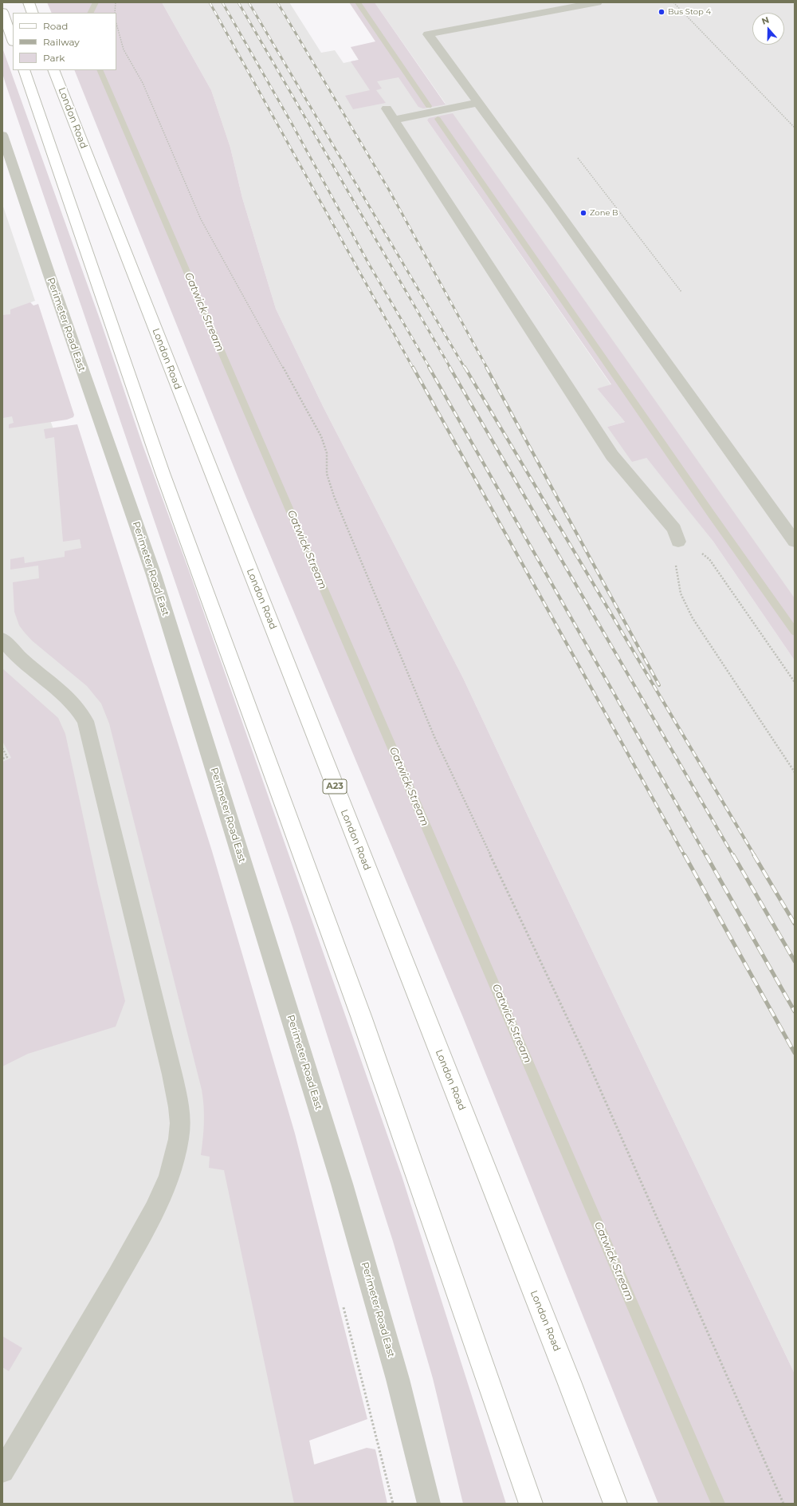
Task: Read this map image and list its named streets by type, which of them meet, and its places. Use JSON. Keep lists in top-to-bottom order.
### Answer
{
  "streets": {
    "main road": ["London Road", "A23"],
    "street": ["Perimeter Road East"]
  },
  "water": ["Gatwick Stream"],
  "places": ["Bus Stop 4", "Zone B"],
  "legend": ["Road", "Railway", "Park"],
  "north": "top"
}
